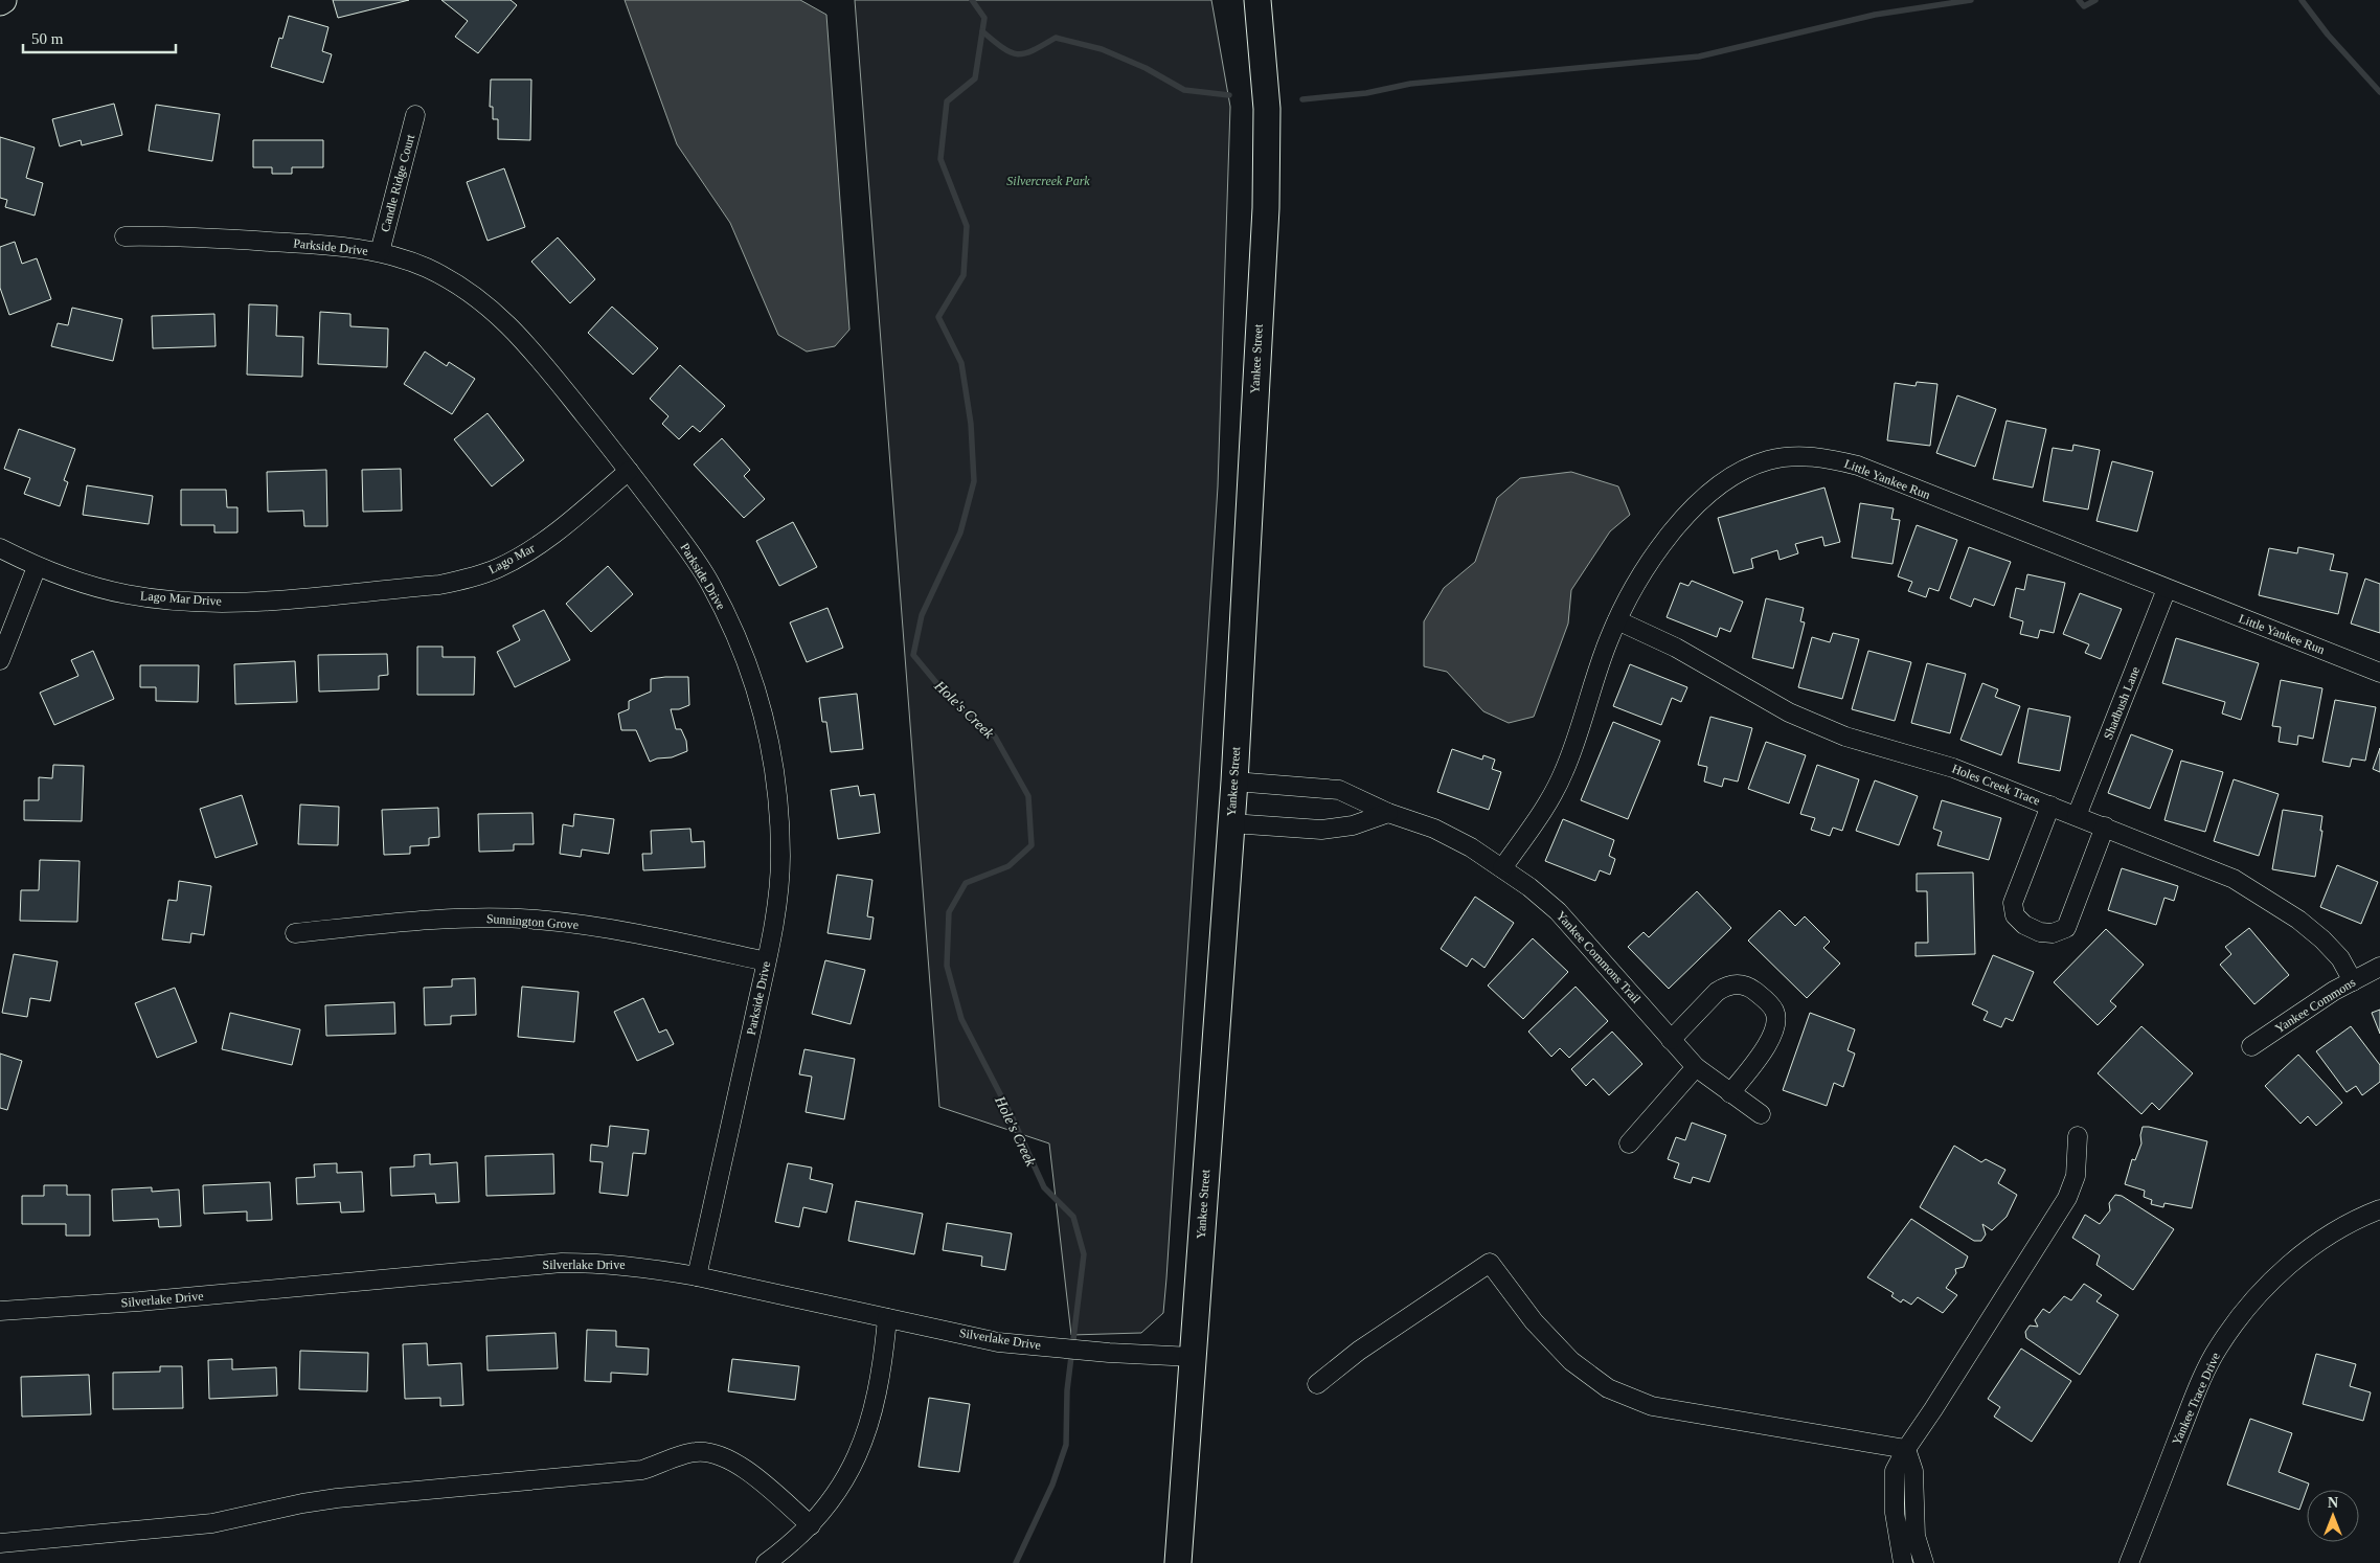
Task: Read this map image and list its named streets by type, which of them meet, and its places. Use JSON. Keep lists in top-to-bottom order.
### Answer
{
  "streets": {
    "street": [
      "Candle Ridge Court",
      "Parkside Drive",
      "Yankee Street",
      "Little Yankee Run",
      "Lago Mar",
      "Lago Mar Drive",
      "Shadbush Lane",
      "Holes Creek Trace",
      "Sunnington Grove",
      "Yankee Commons Trail",
      "Yankee Commons",
      "Silverlake Drive",
      "Yankee Trace Drive"
    ]
  },
  "crossings": [
    ["Candle Ridge Court", "Parkside Drive"],
    ["Parkside Drive", "Lago Mar"],
    ["Parkside Drive", "Sunnington Grove"],
    ["Parkside Drive", "Silverlake Drive"],
    ["Yankee Street", "Yankee Commons Trail"],
    ["Yankee Street", "Silverlake Drive"],
    ["Little Yankee Run", "Shadbush Lane"],
    ["Little Yankee Run", "Holes Creek Trace"],
    ["Little Yankee Run", "Yankee Commons Trail"],
    ["Lago Mar", "Lago Mar Drive"],
    ["Shadbush Lane", "Holes Creek Trace"],
    ["Holes Creek Trace", "Yankee Commons"]
  ],
  "water": ["Hole's Creek"],
  "parks": ["Silvercreek Park"],
  "scale_bar": "50 m",
  "north": "top"
}
